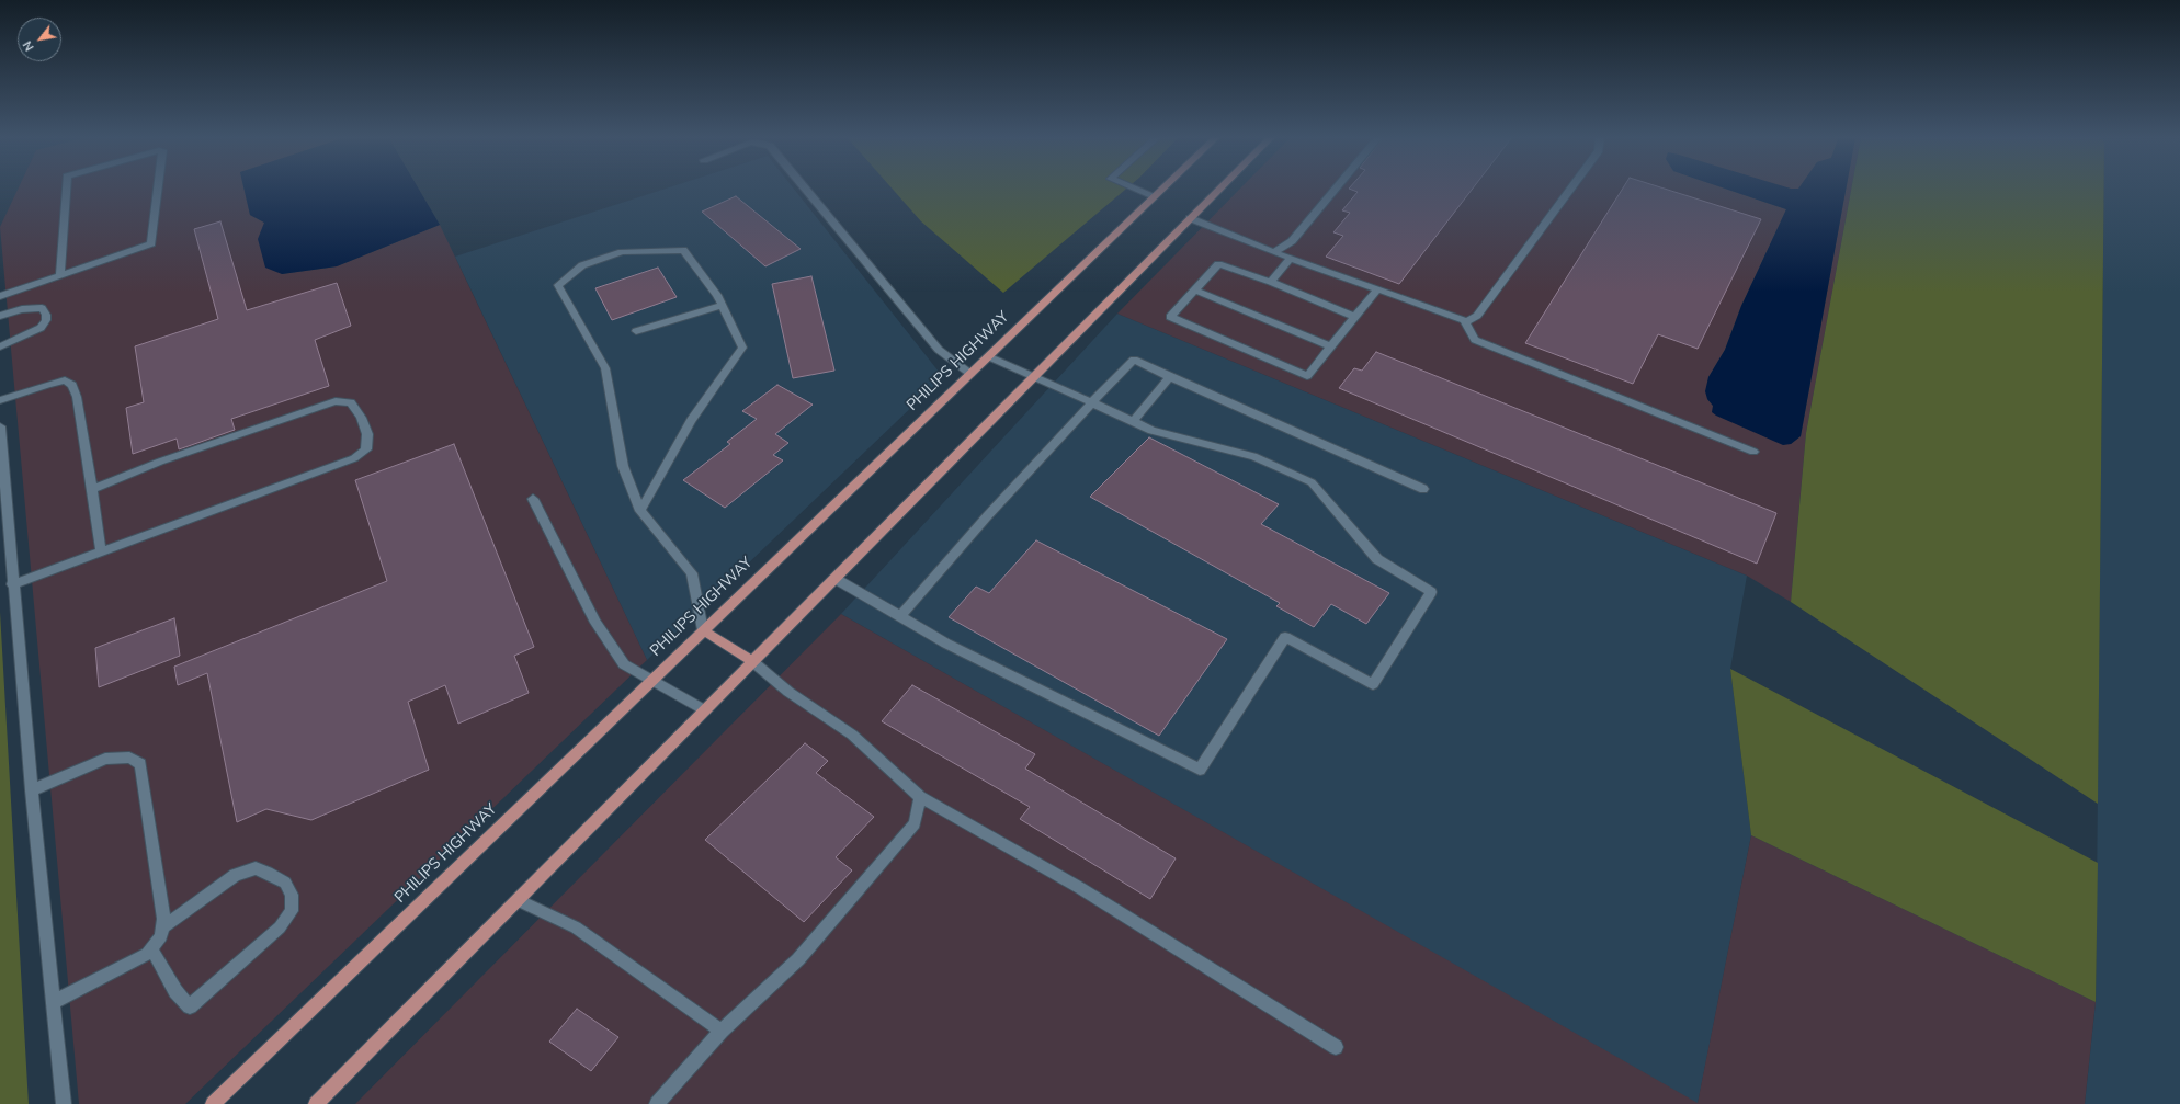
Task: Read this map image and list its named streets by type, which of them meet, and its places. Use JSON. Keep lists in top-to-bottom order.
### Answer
{
  "streets": {
    "main road": ["PHILIPS HIGHWAY"]
  },
  "north": "bottom left"
}
